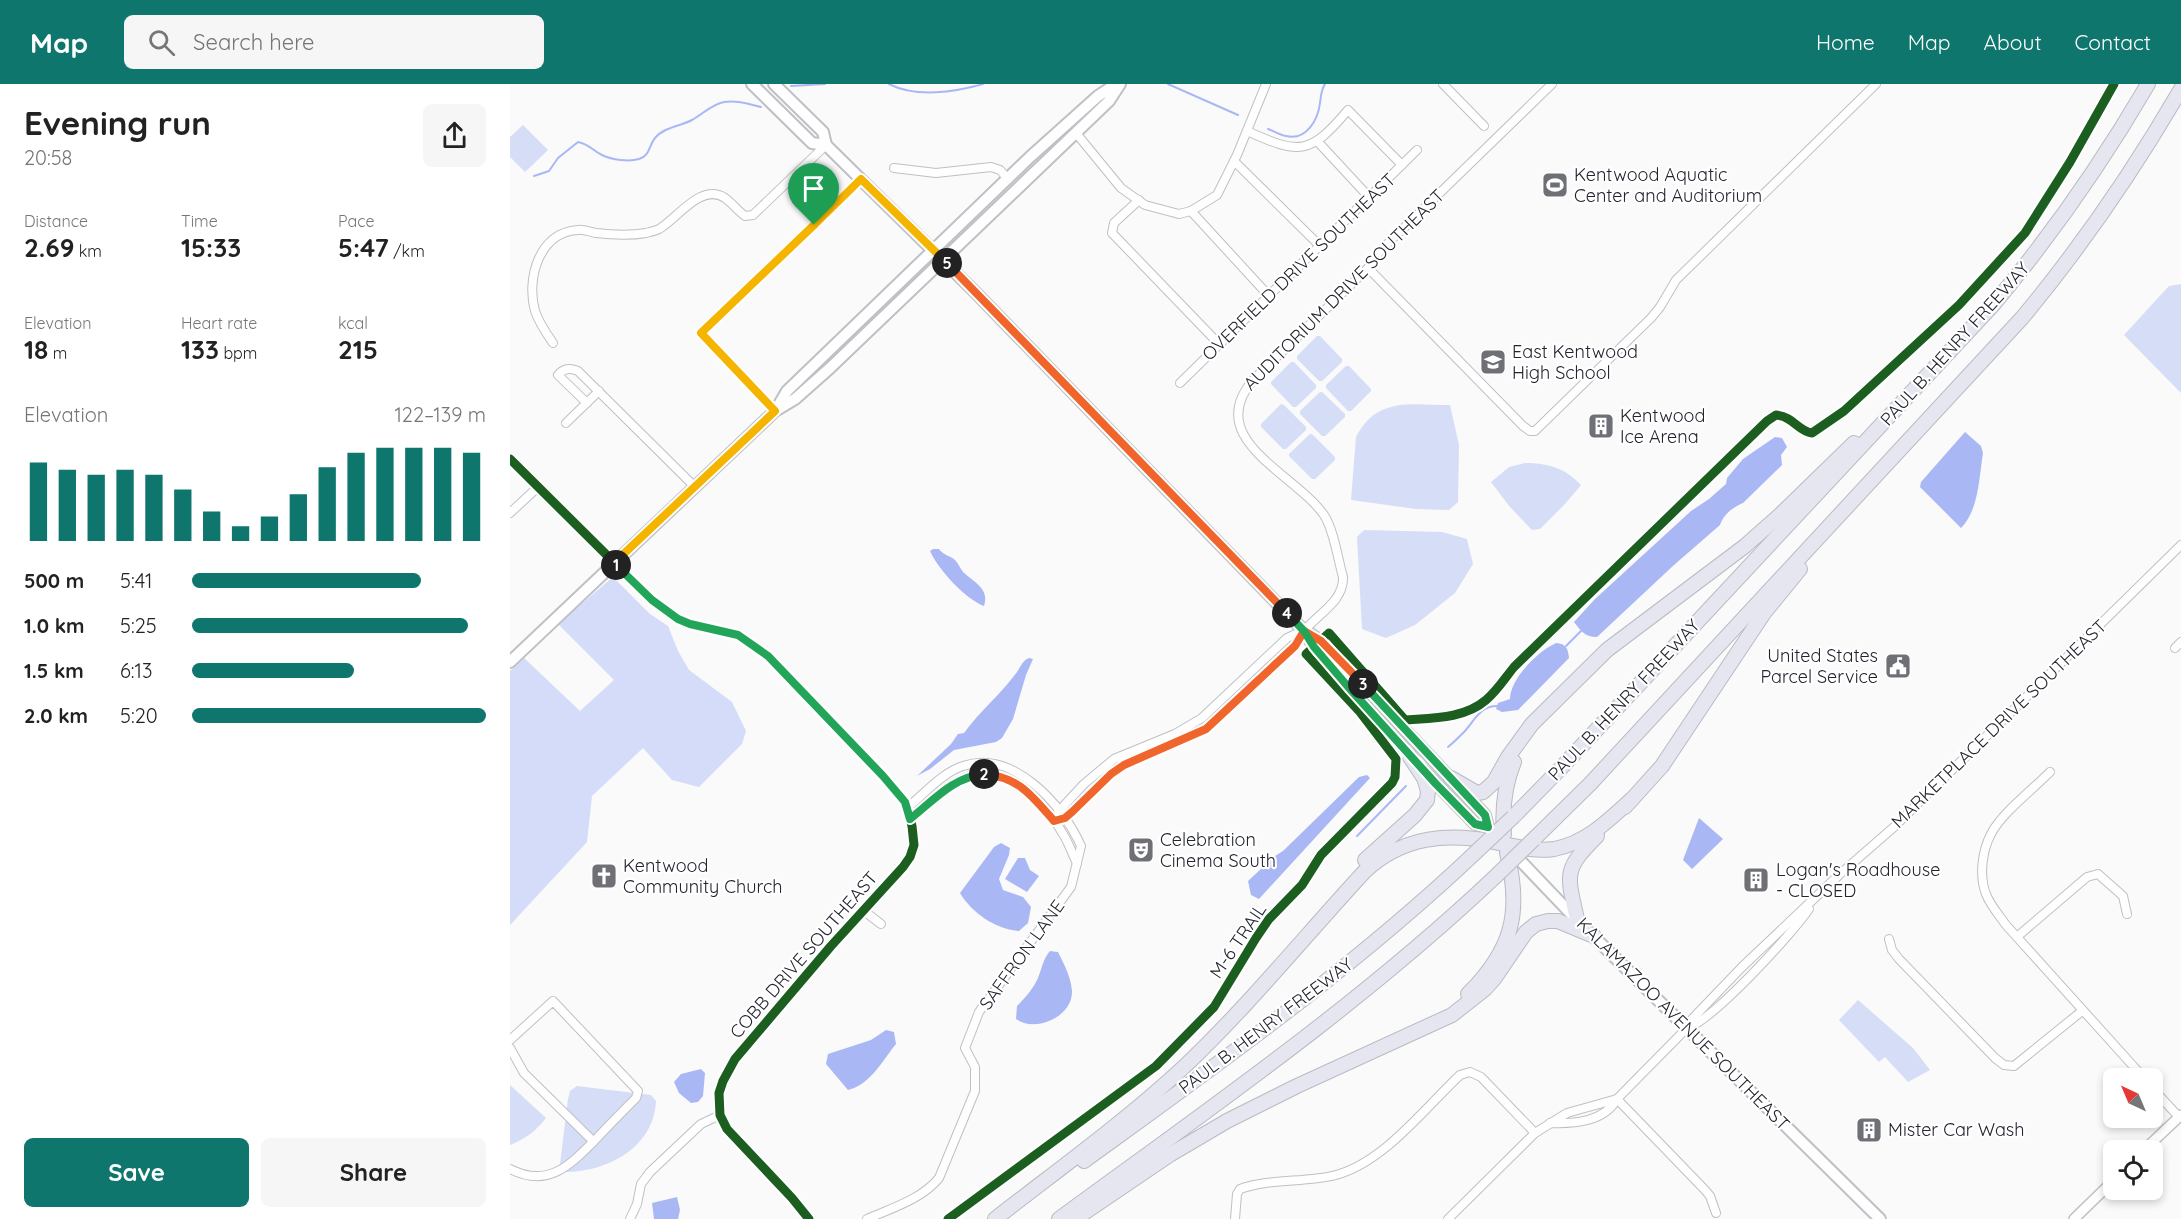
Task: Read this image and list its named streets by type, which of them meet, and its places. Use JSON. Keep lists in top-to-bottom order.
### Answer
{
  "streets": {
    "highway": ["PAUL B. HENRY FREEWAY"],
    "main road": ["KALAMAZOO AVENUE SOUTHEAST"],
    "street": [
      "OVERFIELD DRIVE SOUTHEAST",
      "AUDITORIUM DRIVE SOUTHEAST",
      "MARKETPLACE DRIVE SOUTHEAST",
      "COBB DRIVE SOUTHEAST",
      "SAFFRON LANE"
    ],
    "cycle path": ["M-6 TRAIL"]
  },
  "crossings": [
    ["AUDITORIUM DRIVE SOUTHEAST", "KALAMAZOO AVENUE SOUTHEAST"],
    ["MARKETPLACE DRIVE SOUTHEAST", "KALAMAZOO AVENUE SOUTHEAST"],
    ["COBB DRIVE SOUTHEAST", "SAFFRON LANE"]
  ],
  "places": {
    "sports": ["Kentwood Aquatic Center and Auditorium"],
    "school or university": ["East Kentwood High School"],
    "building": ["Kentwood Ice Arena", "Logan's Roadhouse - CLOSED", "Mister Car Wash"],
    "public building": ["United States Parcel Service"],
    "theatre": ["Celebration Cinema South"],
    "church": ["Kentwood Community Church"]
  },
  "north": "top left",
  "page": {
    "header": "Map",
    "search": "Search here",
    "nav": [
      "Home",
      "Map",
      "About",
      "Contact"
    ],
    "heading": ["Evening run", "20:58"],
    "stats": [
      ["Distance", "2.69 km"],
      ["Time", "15:33"],
      ["Pace", "5:47 /km"],
      ["Elevation", "18 m"],
      ["Heart rate", "133 bpm"],
      ["kcal", "215"]
    ],
    "pins": [
      "5",
      "1",
      "4",
      "3",
      "2"
    ],
    "chart": ["Elevation", "122–139 m"],
    "list": [
      {
        "name": "500 m",
        "note": "5:41"
      },
      {
        "name": "1.0 km",
        "note": "5:25"
      },
      {
        "name": "1.5 km",
        "note": "6:13"
      },
      {
        "name": "2.0 km",
        "note": "5:20"
      }
    ],
    "buttons": ["Save", "Share"]
  }
}
